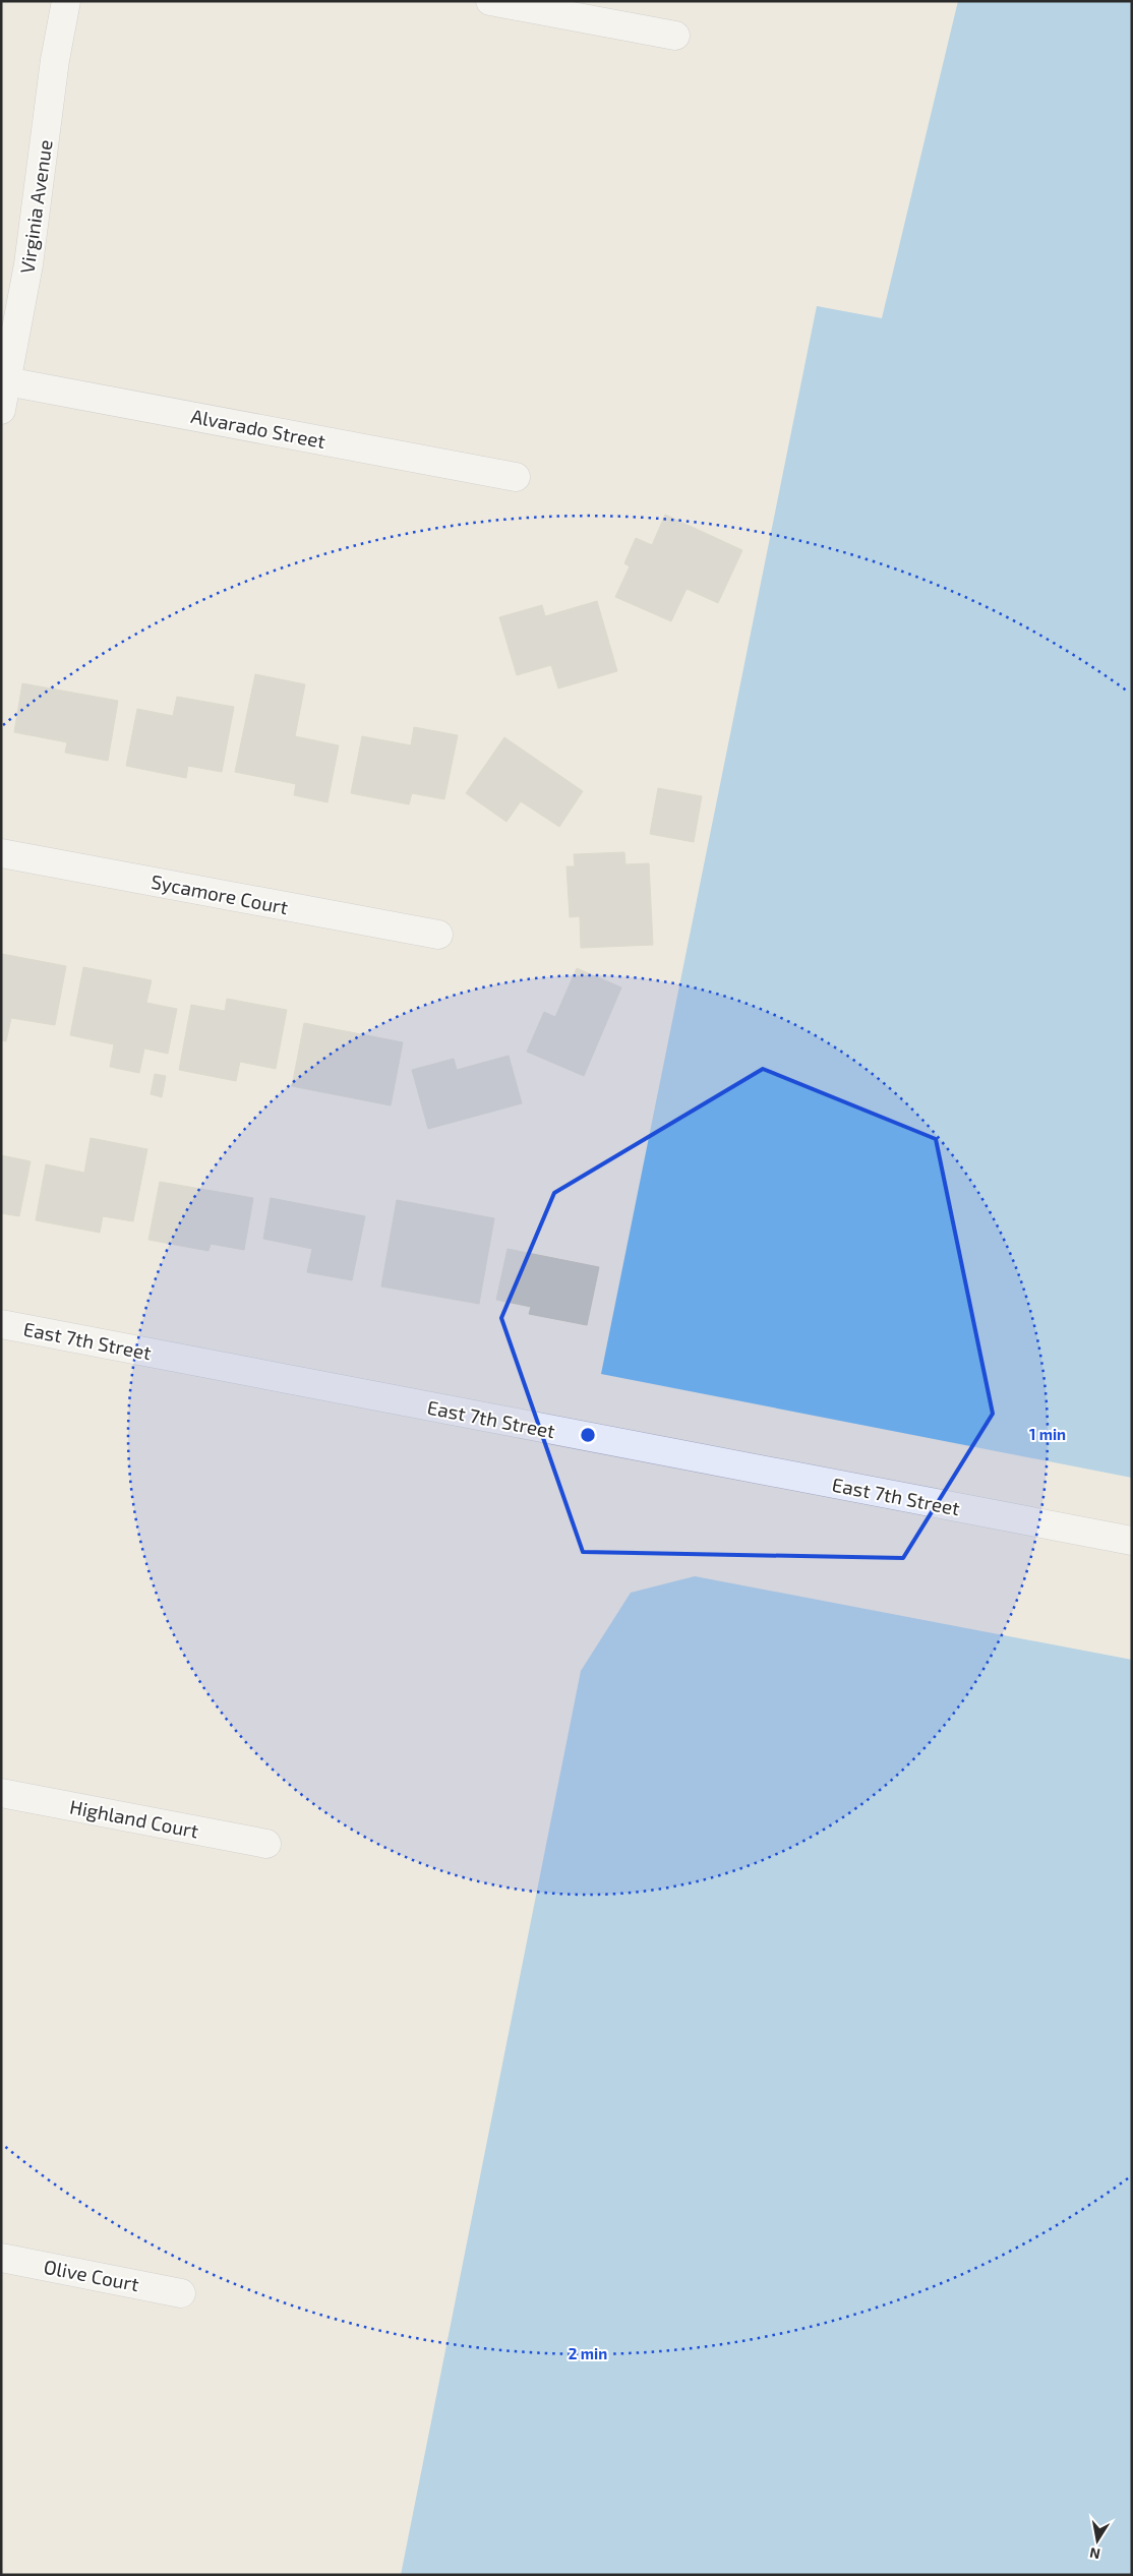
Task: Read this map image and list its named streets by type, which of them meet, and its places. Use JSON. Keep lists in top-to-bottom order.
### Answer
{
  "streets": {
    "street": [
      "Virginia Avenue",
      "Alvarado Street",
      "Sycamore Court",
      "East 7th Street",
      "Highland Court",
      "Olive Court"
    ]
  },
  "crossings": [
    ["Virginia Avenue", "Alvarado Street"]
  ],
  "north": "bottom",
  "rings": ["1 min", "2 min"]
}
